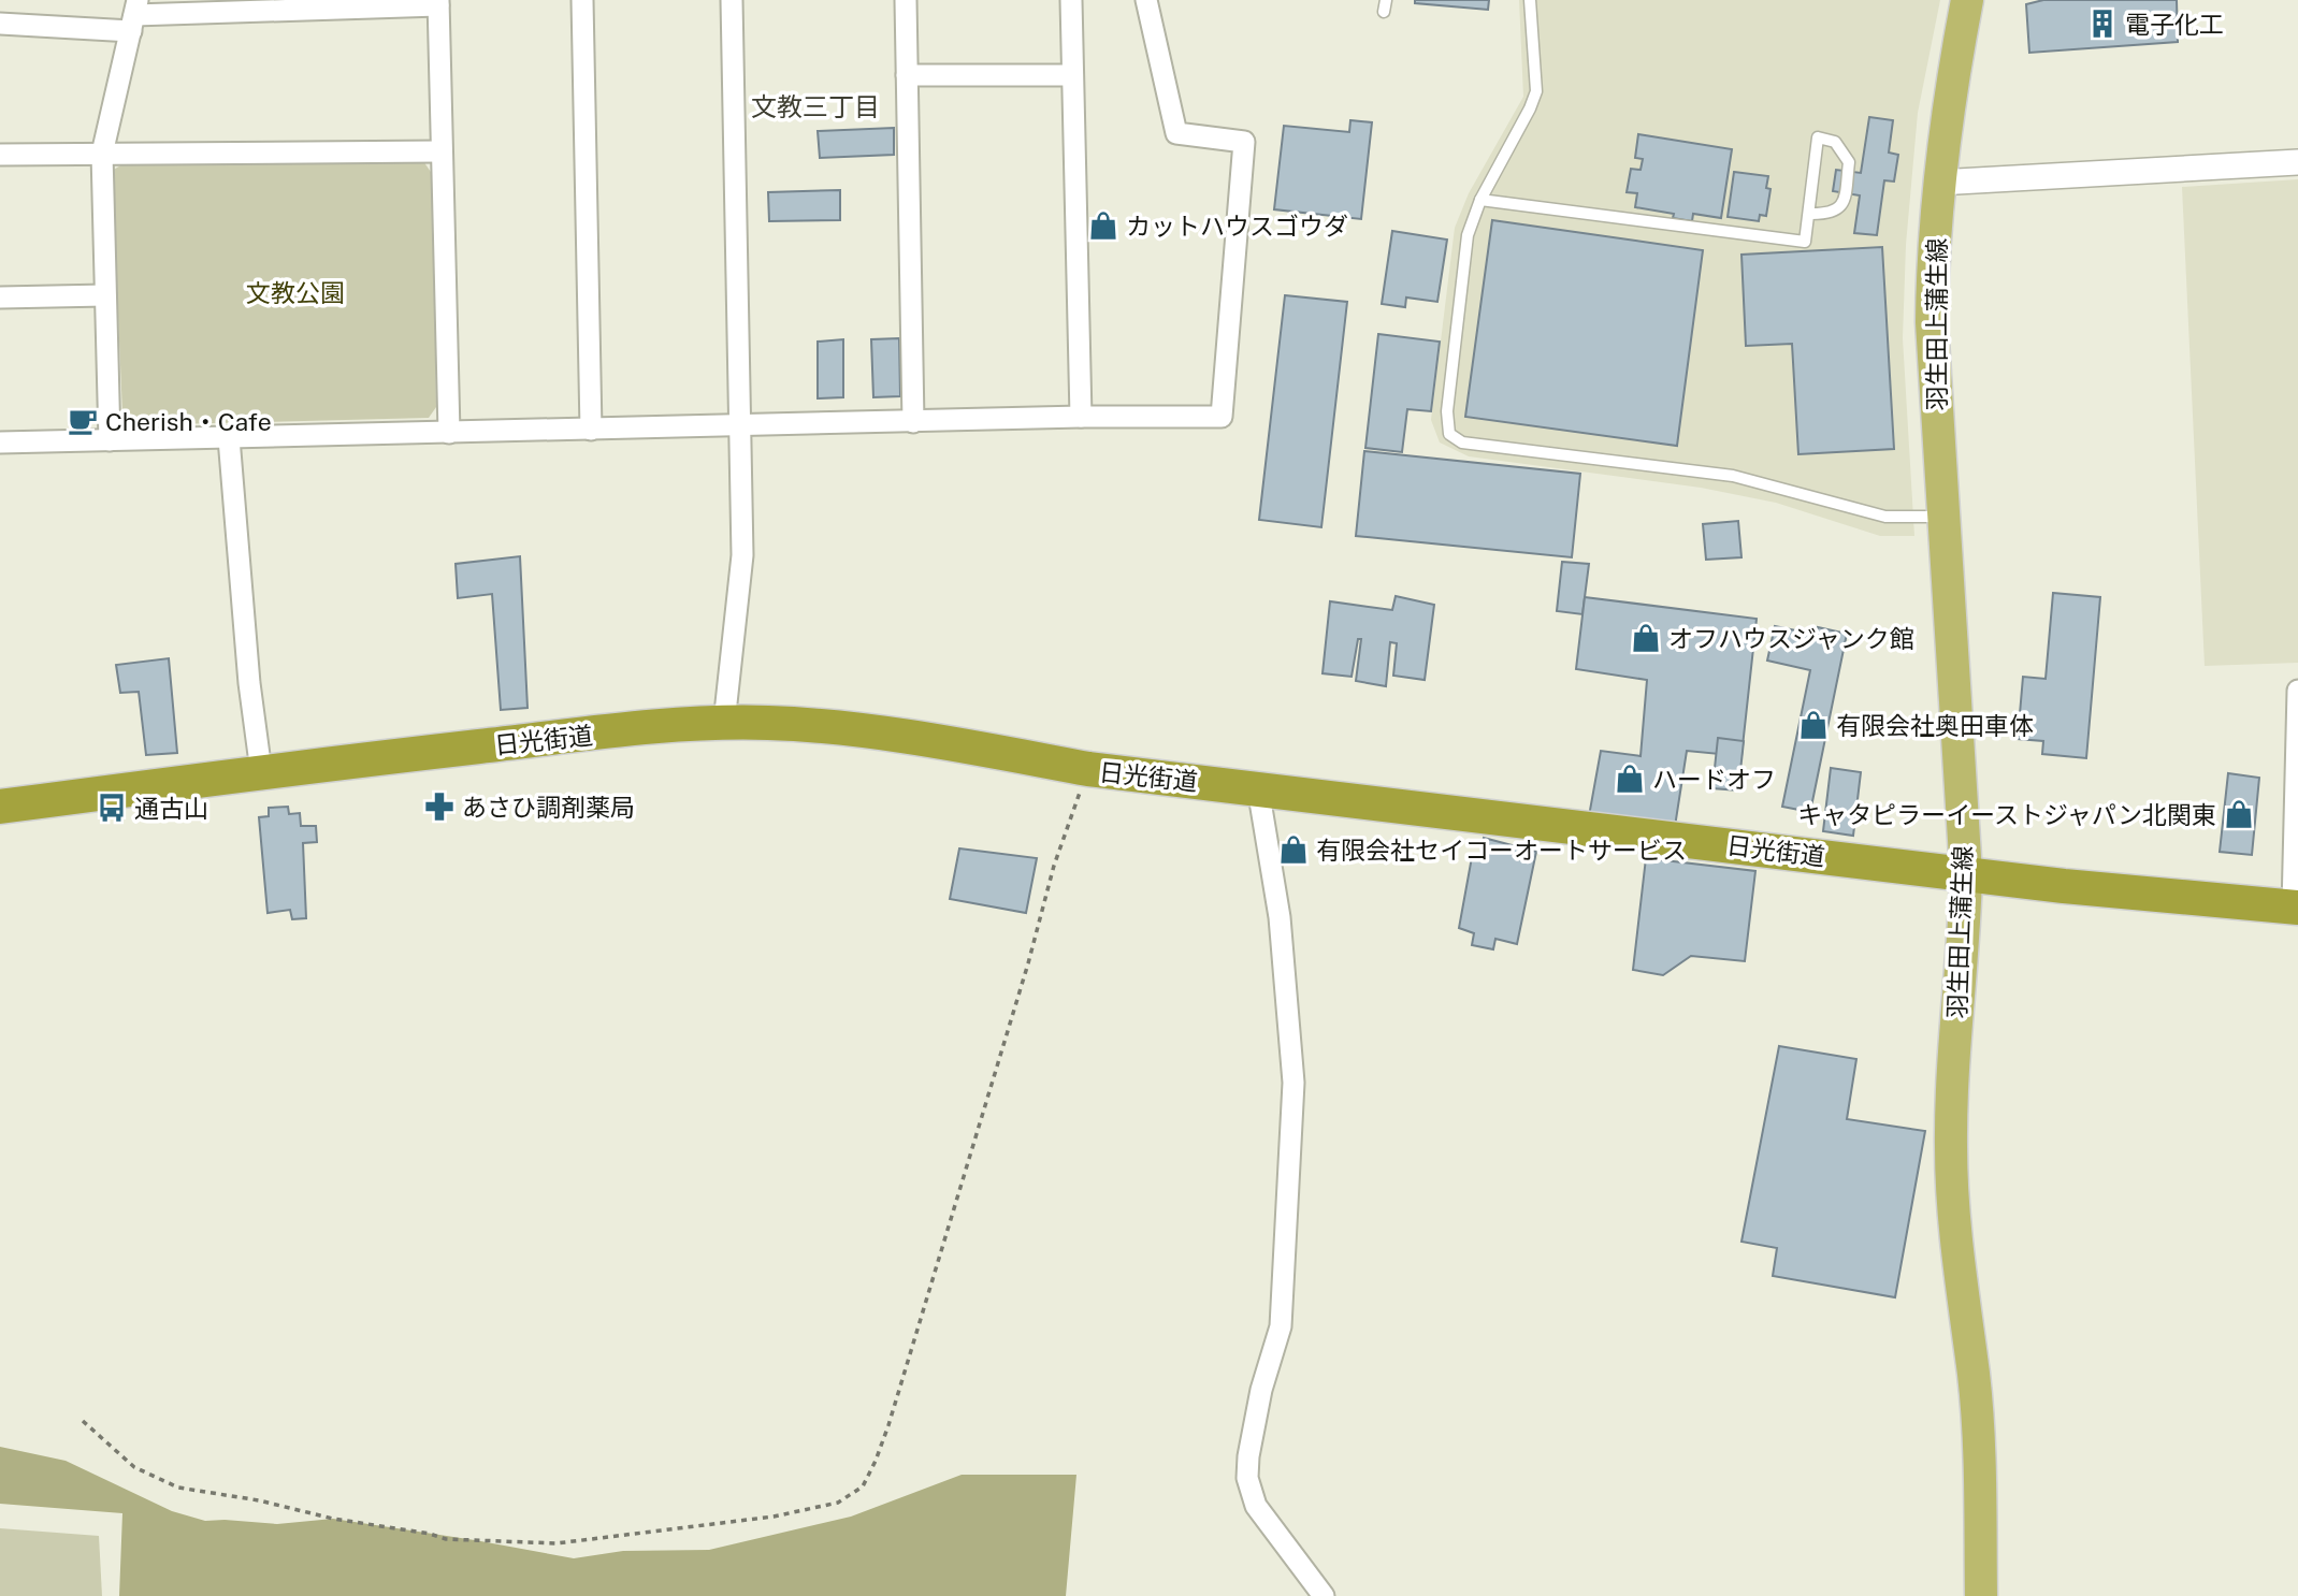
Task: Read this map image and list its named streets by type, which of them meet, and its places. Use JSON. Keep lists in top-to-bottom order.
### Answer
{
  "streets": {
    "highway": ["日光街道"],
    "main road": ["羽生田上蒲生線"]
  },
  "crossings": [
    ["羽生田上蒲生線", "日光街道"]
  ],
  "districts": ["文教三丁目"],
  "parks": ["文教公園"],
  "places": {
    "building": ["電子化工"],
    "shop": [
      "カットハウスゴウダ",
      "オフハウスジャンク館",
      "有限会社奥田車体",
      "ハードオフ",
      "キャタピラーイーストジャパン北関東",
      "有限会社セイコーオートサービス"
    ],
    "cafe": ["Cherish・Cafe"],
    "pharmacy": ["あさひ調剤薬局"],
    "bus stop": ["通古山"]
  }
}
